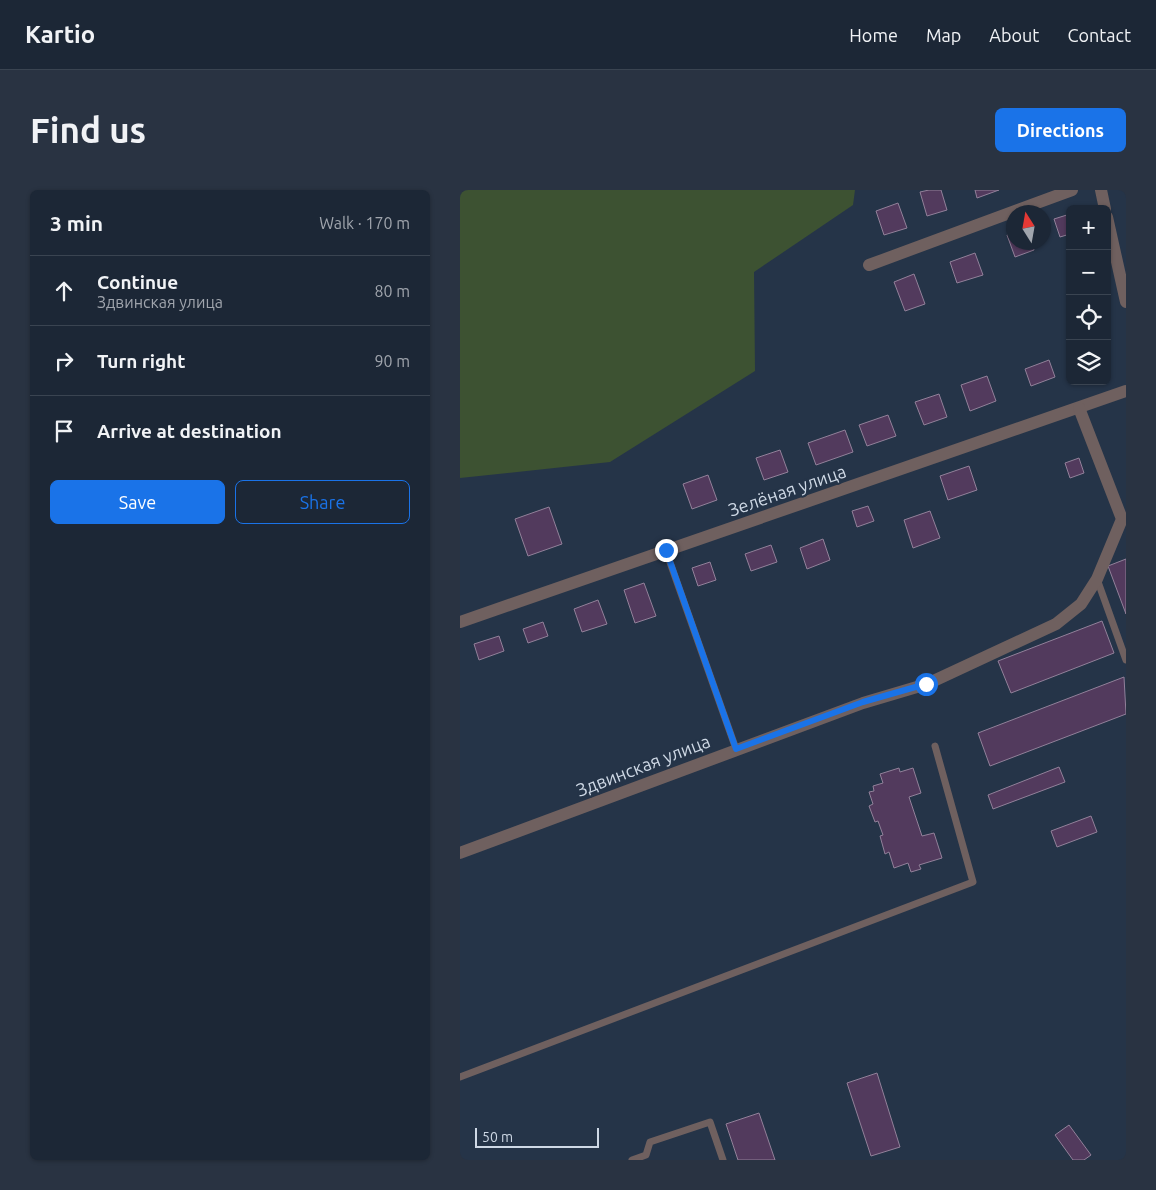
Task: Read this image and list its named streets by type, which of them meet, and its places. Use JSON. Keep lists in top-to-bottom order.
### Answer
{
  "streets": {
    "street": ["Зелёная улица", "Здвинская улица"]
  },
  "crossings": [
    ["Зелёная улица", "Здвинская улица"]
  ],
  "scale_bar": "50 m",
  "north": "top",
  "page": {
    "header": "Kartio",
    "nav": [
      "Home",
      "Map",
      "About",
      "Contact"
    ],
    "buttons": [
      "Directions",
      ["Save", "Share"]
    ],
    "title": "Find us",
    "heading": ["3 min", "Walk · 170 m"],
    "map_buttons": ["+", "−"],
    "list": [
      ["Continue", "Здвинская улица", "80 m"],
      ["Turn right", "90 m"],
      "Arrive at destination"
    ],
    "scale": "50 m"
  }
}
